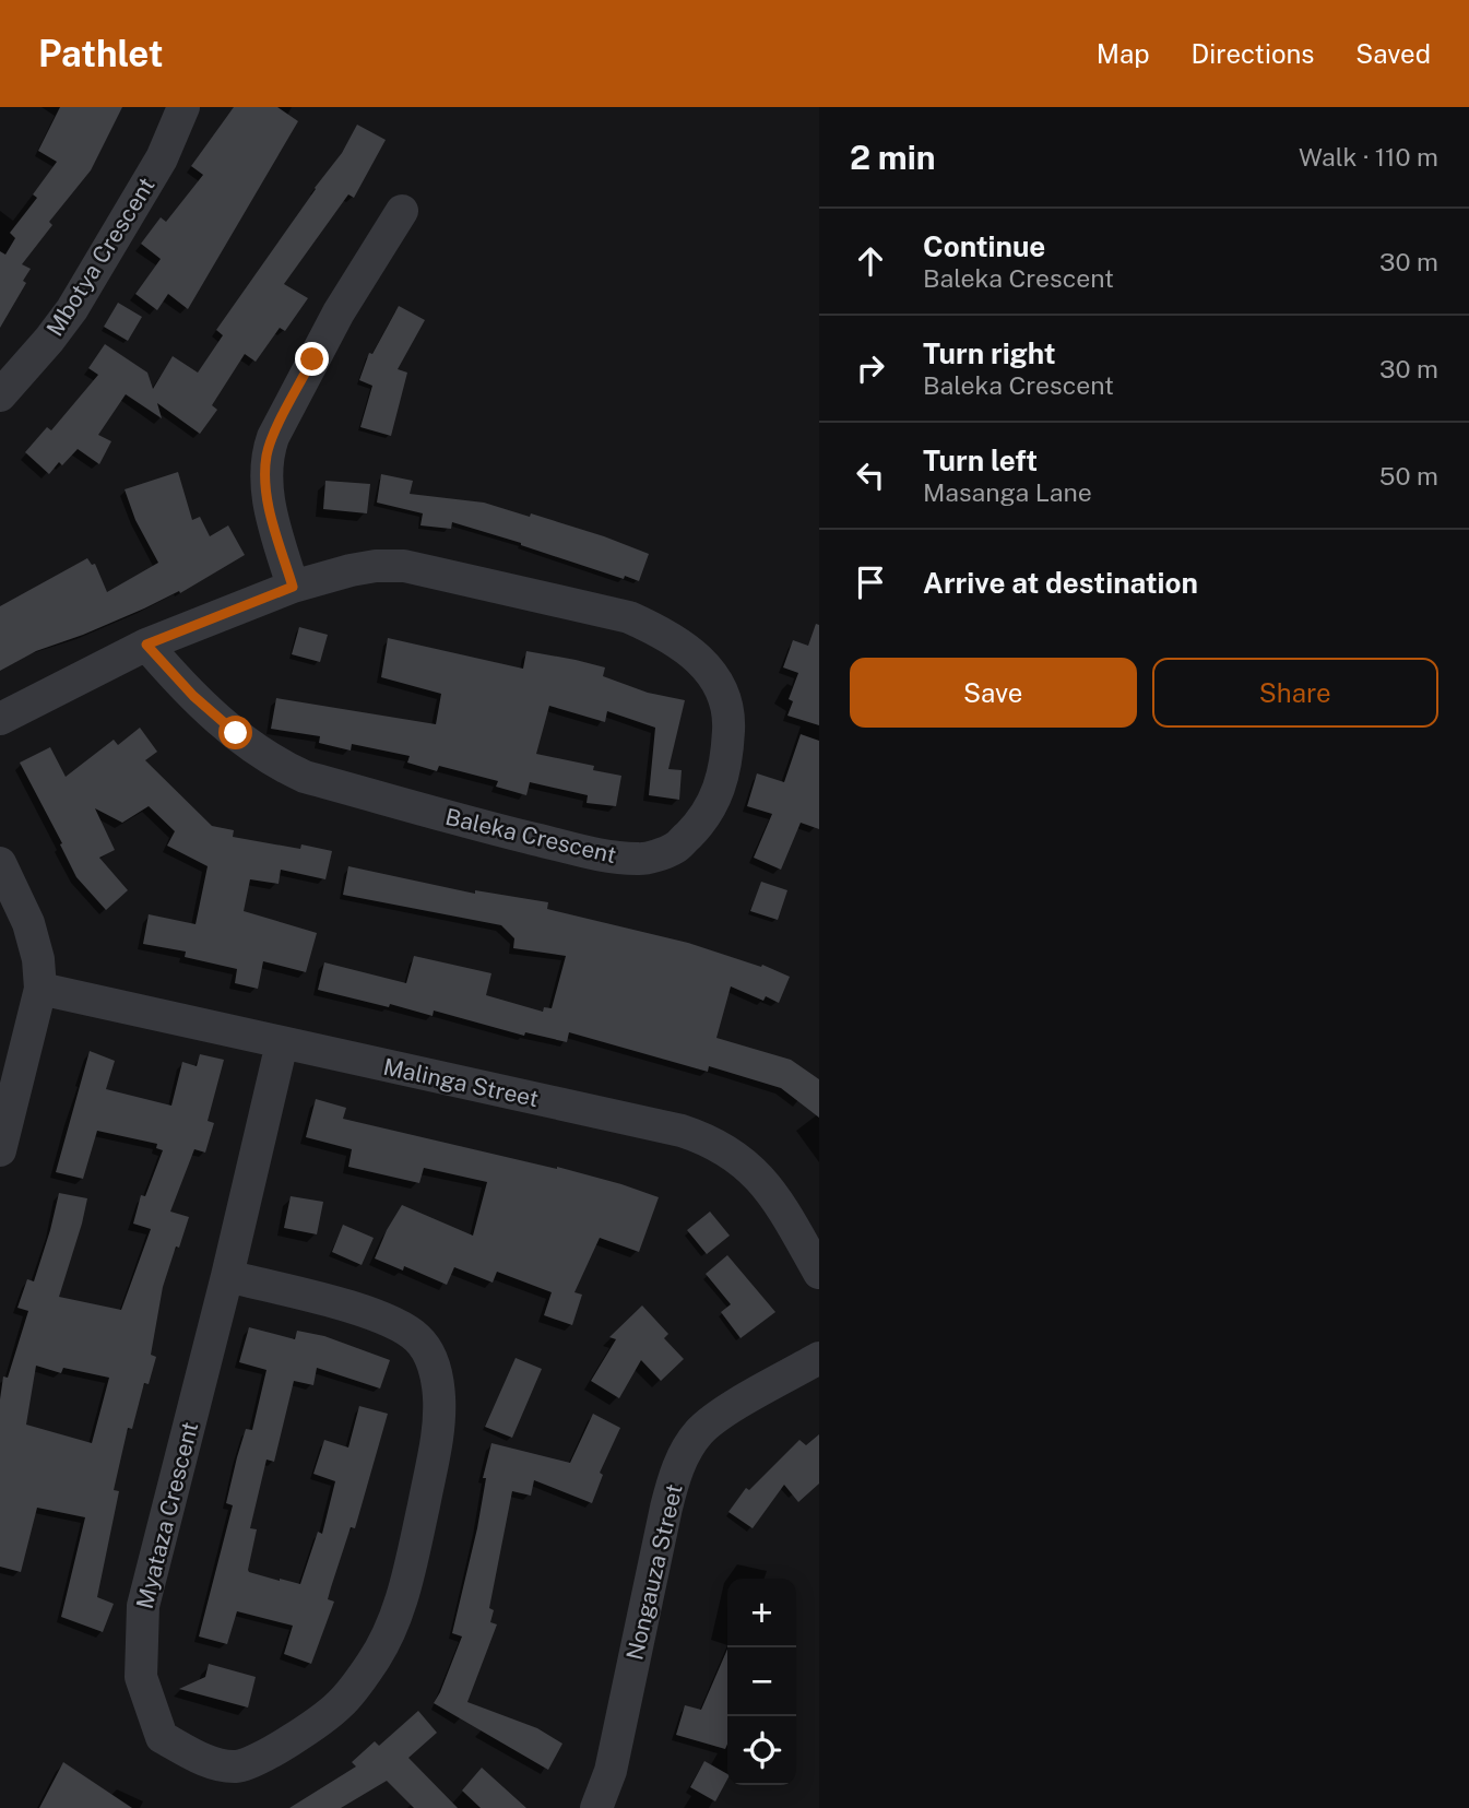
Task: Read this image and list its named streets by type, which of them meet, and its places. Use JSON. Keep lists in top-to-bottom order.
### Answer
{
  "streets": {
    "street": [
      "Mbotya Crescent",
      "Baleka Crescent",
      "Malinga Street",
      "Myataza Crescent",
      "Nongauza Street"
    ]
  },
  "crossings": [
    ["Malinga Street", "Myataza Crescent"]
  ],
  "page": {
    "header": "Pathlet",
    "nav": ["Map", "Directions", "Saved"],
    "heading": ["2 min", "Walk · 110 m"],
    "list": [
      ["Continue", "Baleka Crescent", "30 m"],
      ["Turn right", "Baleka Crescent", "30 m"],
      ["Turn left", "Masanga Lane", "50 m"],
      "Arrive at destination"
    ],
    "buttons": ["Save", "Share"],
    "map_buttons": ["+", "−"]
  }
}
